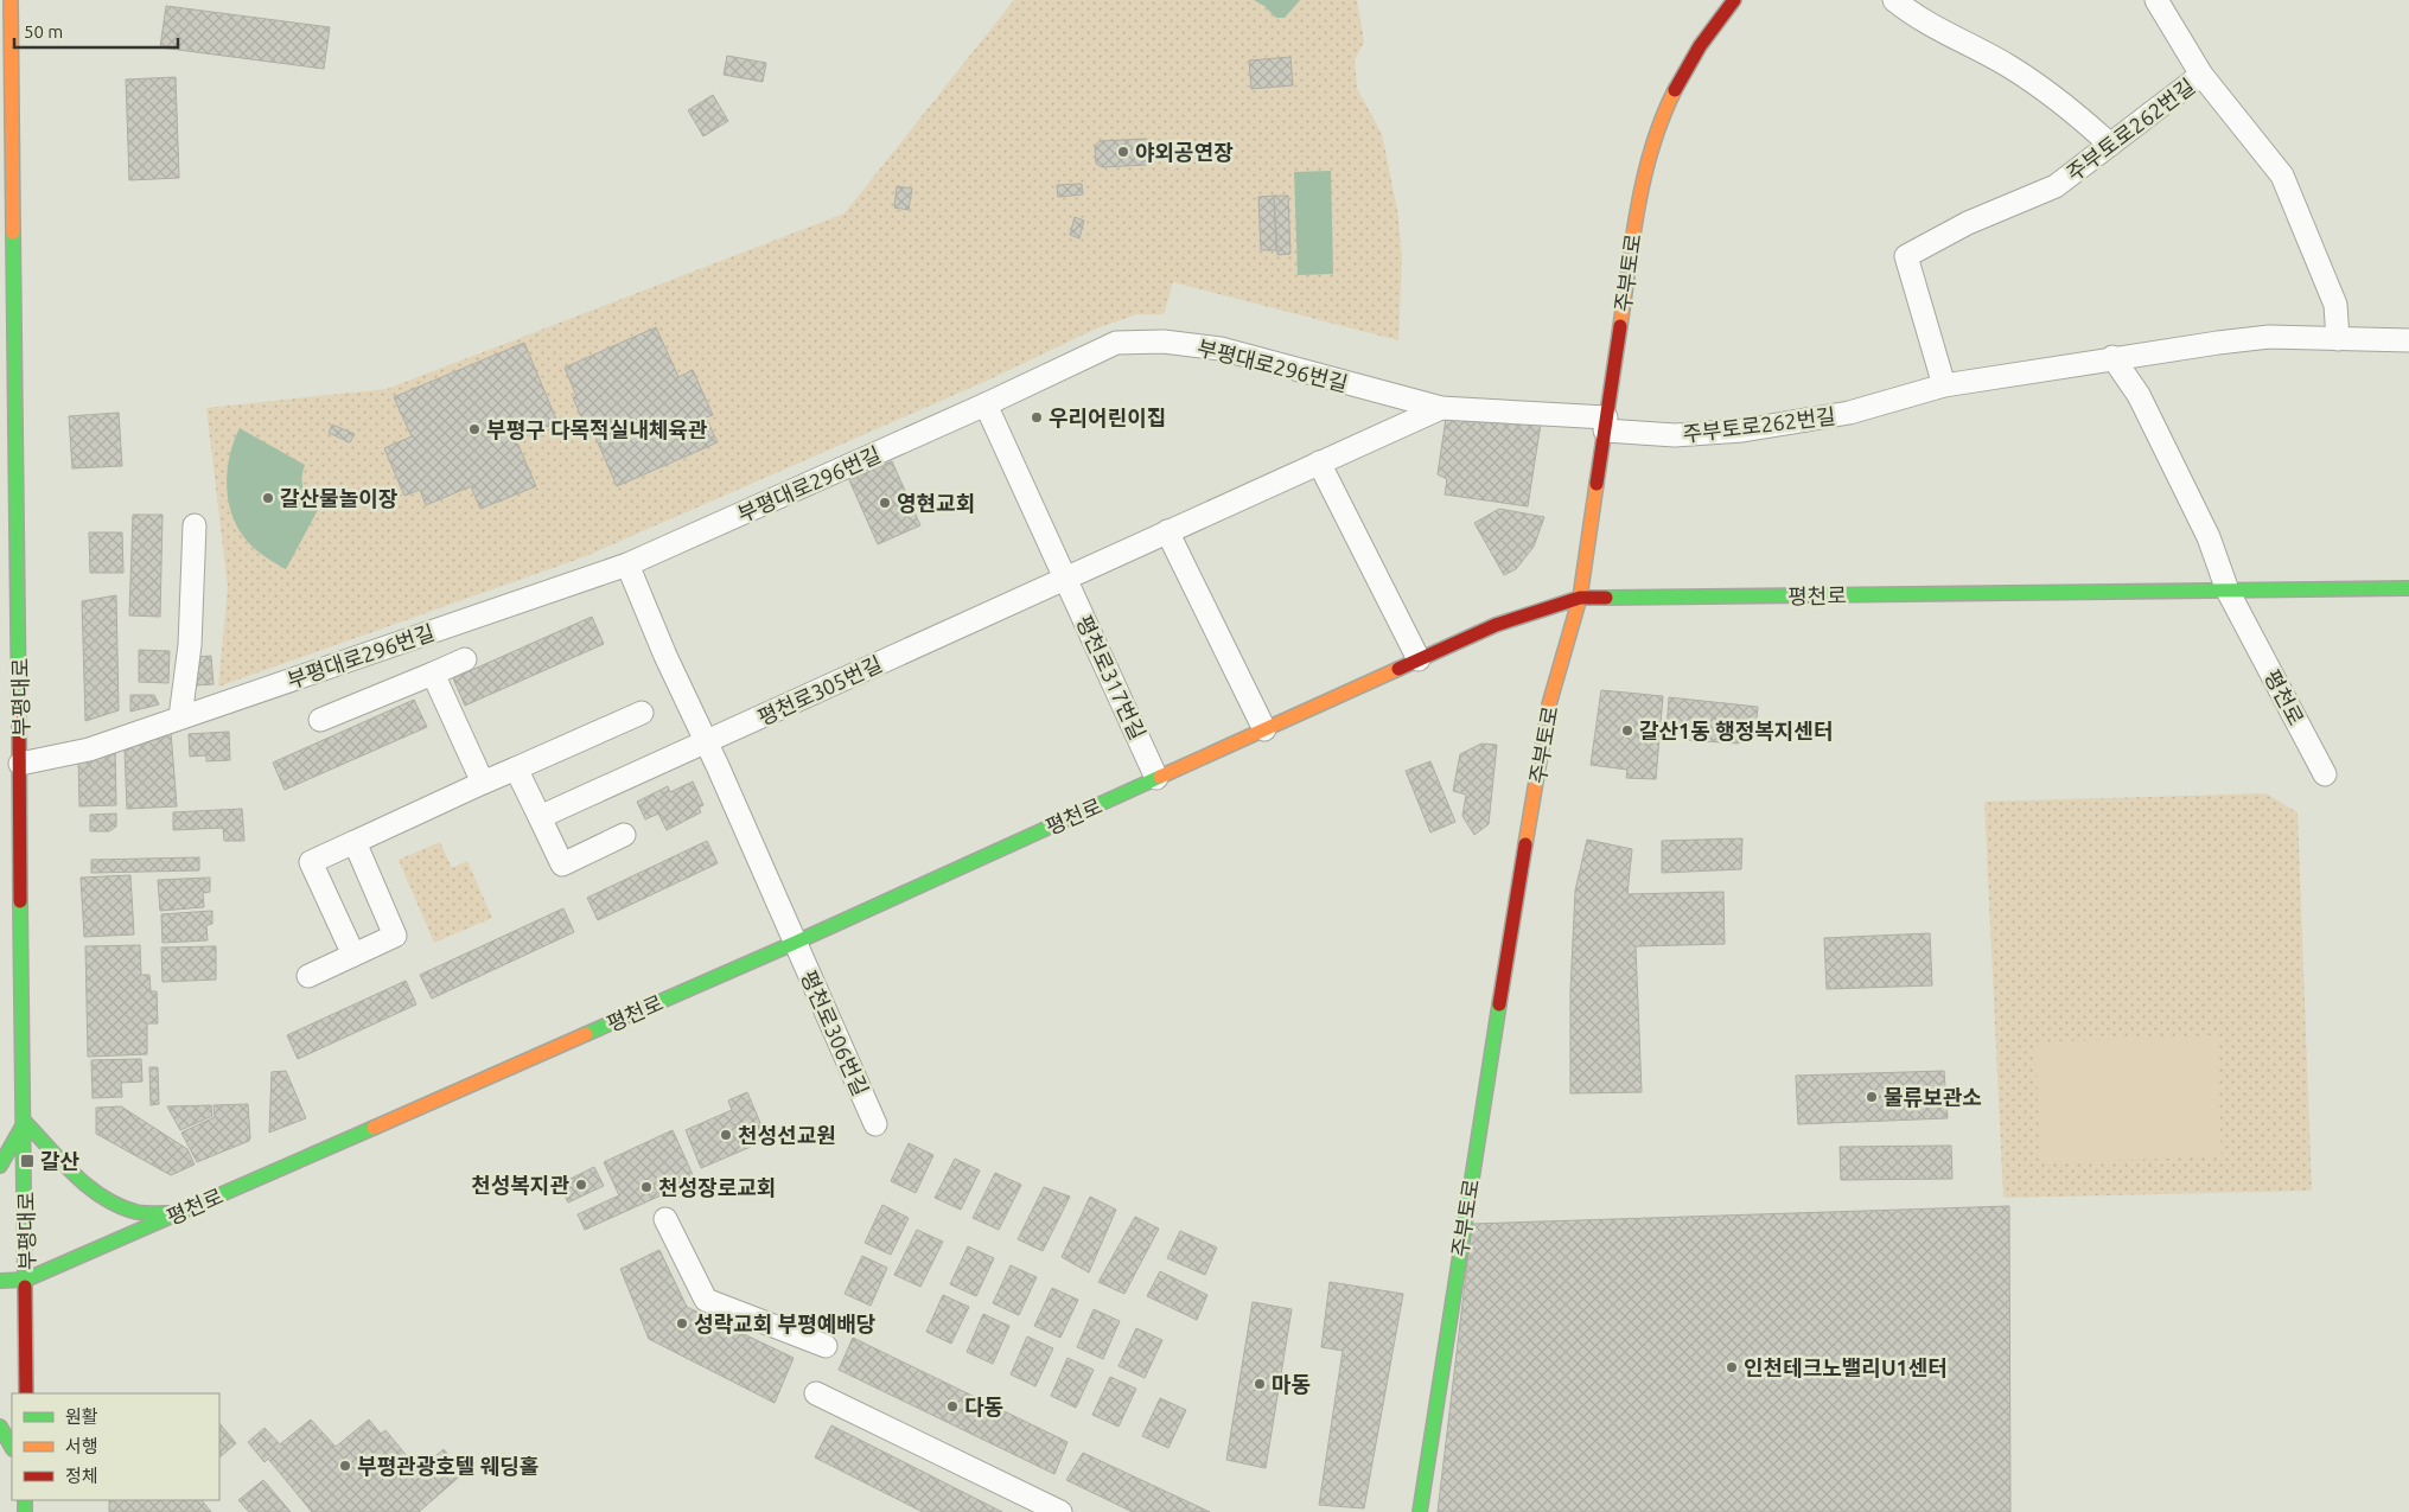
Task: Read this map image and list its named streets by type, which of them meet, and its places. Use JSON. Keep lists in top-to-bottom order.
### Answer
{
  "streets": {
    "main road": ["주부토로", "평천로", "부평대로"],
    "street": [
      "주부토로262번길",
      "부평대로296번길",
      "평천로317번길",
      "평천로305번길",
      "평천로306번길"
    ]
  },
  "crossings": [
    ["주부토로262번길", "주부토로"],
    ["주부토로262번길", "부평대로296번길"],
    ["주부토로262번길", "평천로"],
    ["주부토로", "부평대로296번길"],
    ["주부토로", "평천로"],
    ["부평대로296번길", "평천로317번길"],
    ["부평대로296번길", "부평대로"],
    ["평천로", "평천로317번길"],
    ["평천로", "부평대로"],
    ["평천로", "평천로306번길"],
    ["평천로317번길", "평천로305번길"]
  ],
  "places": {
    "other": [
      "야외공연장",
      "우리어린이집",
      "부평구 다목적실내체육관",
      "갈산물놀이장",
      "영현교회",
      "갈산1동 행정복지센터",
      "물류보관소",
      "천성선교원",
      "천성복지관",
      "천성장로교회",
      "성락교회 부평예배당",
      "인천테크노밸리U1센터",
      "마동",
      "다동",
      "부평관광호텔 웨딩홀"
    ],
    "transit": ["갈산"]
  },
  "legend": ["원활", "서행", "정체"],
  "scale_bar": "50 m"
}
